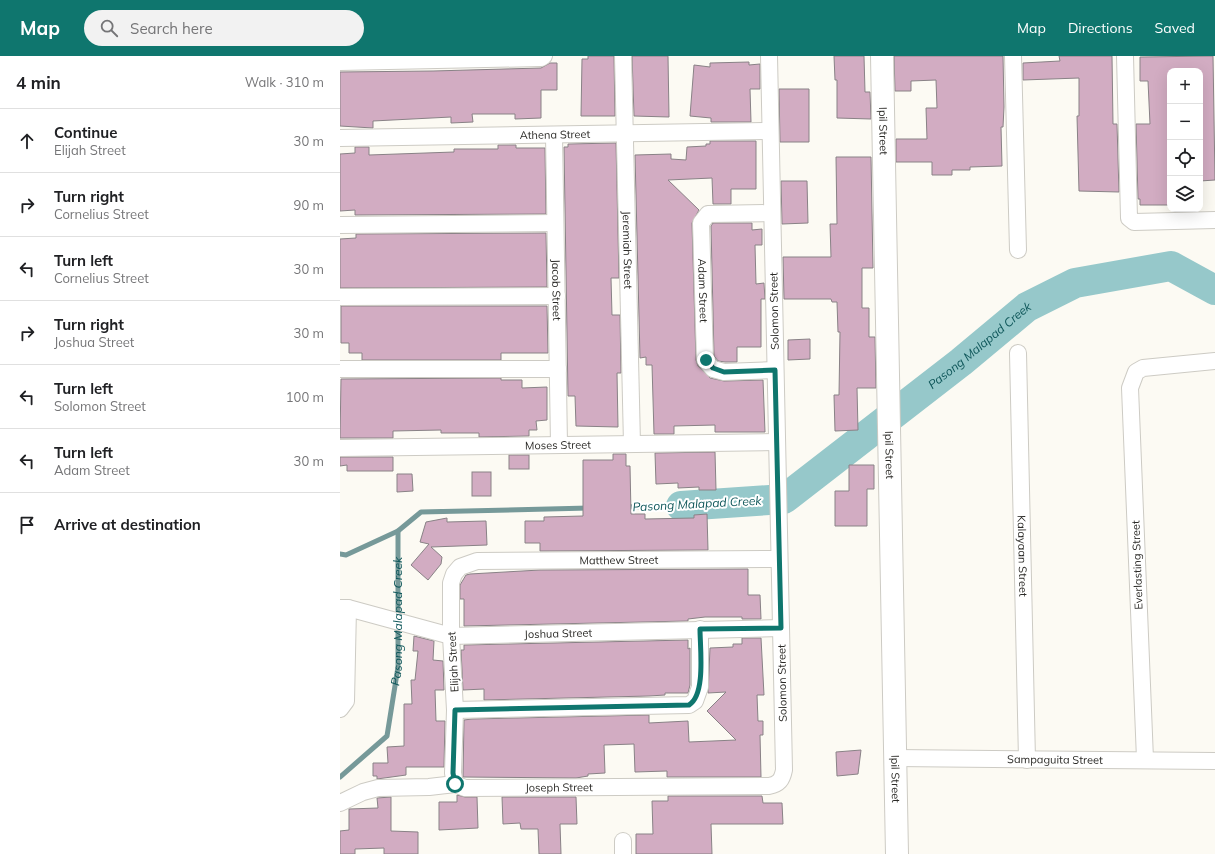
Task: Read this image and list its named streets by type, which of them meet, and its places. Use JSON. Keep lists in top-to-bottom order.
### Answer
{
  "streets": {
    "street": [
      "Ipil Street",
      "Athena Street",
      "Jeremiah Street",
      "Jacob Street",
      "Adam Street",
      "Solomon Street",
      "Moses Street",
      "Kalayaan Street",
      "Matthew Street",
      "Everlasting Street",
      "Joshua Street",
      "Elijah Street",
      "Sampaguita Street",
      "Joseph Street"
    ]
  },
  "crossings": [
    ["Ipil Street", "Sampaguita Street"],
    ["Athena Street", "Jeremiah Street"],
    ["Athena Street", "Jacob Street"],
    ["Athena Street", "Solomon Street"],
    ["Jeremiah Street", "Moses Street"],
    ["Jacob Street", "Moses Street"],
    ["Adam Street", "Solomon Street"],
    ["Solomon Street", "Moses Street"],
    ["Solomon Street", "Matthew Street"],
    ["Solomon Street", "Joshua Street"],
    ["Solomon Street", "Joseph Street"],
    ["Kalayaan Street", "Sampaguita Street"],
    ["Matthew Street", "Elijah Street"],
    ["Everlasting Street", "Sampaguita Street"],
    ["Joshua Street", "Elijah Street"],
    ["Elijah Street", "Joseph Street"]
  ],
  "water": ["Pasong Malapad Creek"],
  "page": {
    "header": "Map",
    "search": "Search here",
    "nav": ["Map", "Directions", "Saved"],
    "heading": ["4 min", "Walk · 310 m"],
    "map_buttons": ["+", "−"],
    "list": [
      ["Continue", "Elijah Street", "30 m"],
      ["Turn right", "Cornelius Street", "90 m"],
      ["Turn left", "Cornelius Street", "30 m"],
      ["Turn right", "Joshua Street", "30 m"],
      ["Turn left", "Solomon Street", "100 m"],
      ["Turn left", "Adam Street", "30 m"],
      "Arrive at destination"
    ]
  }
}
